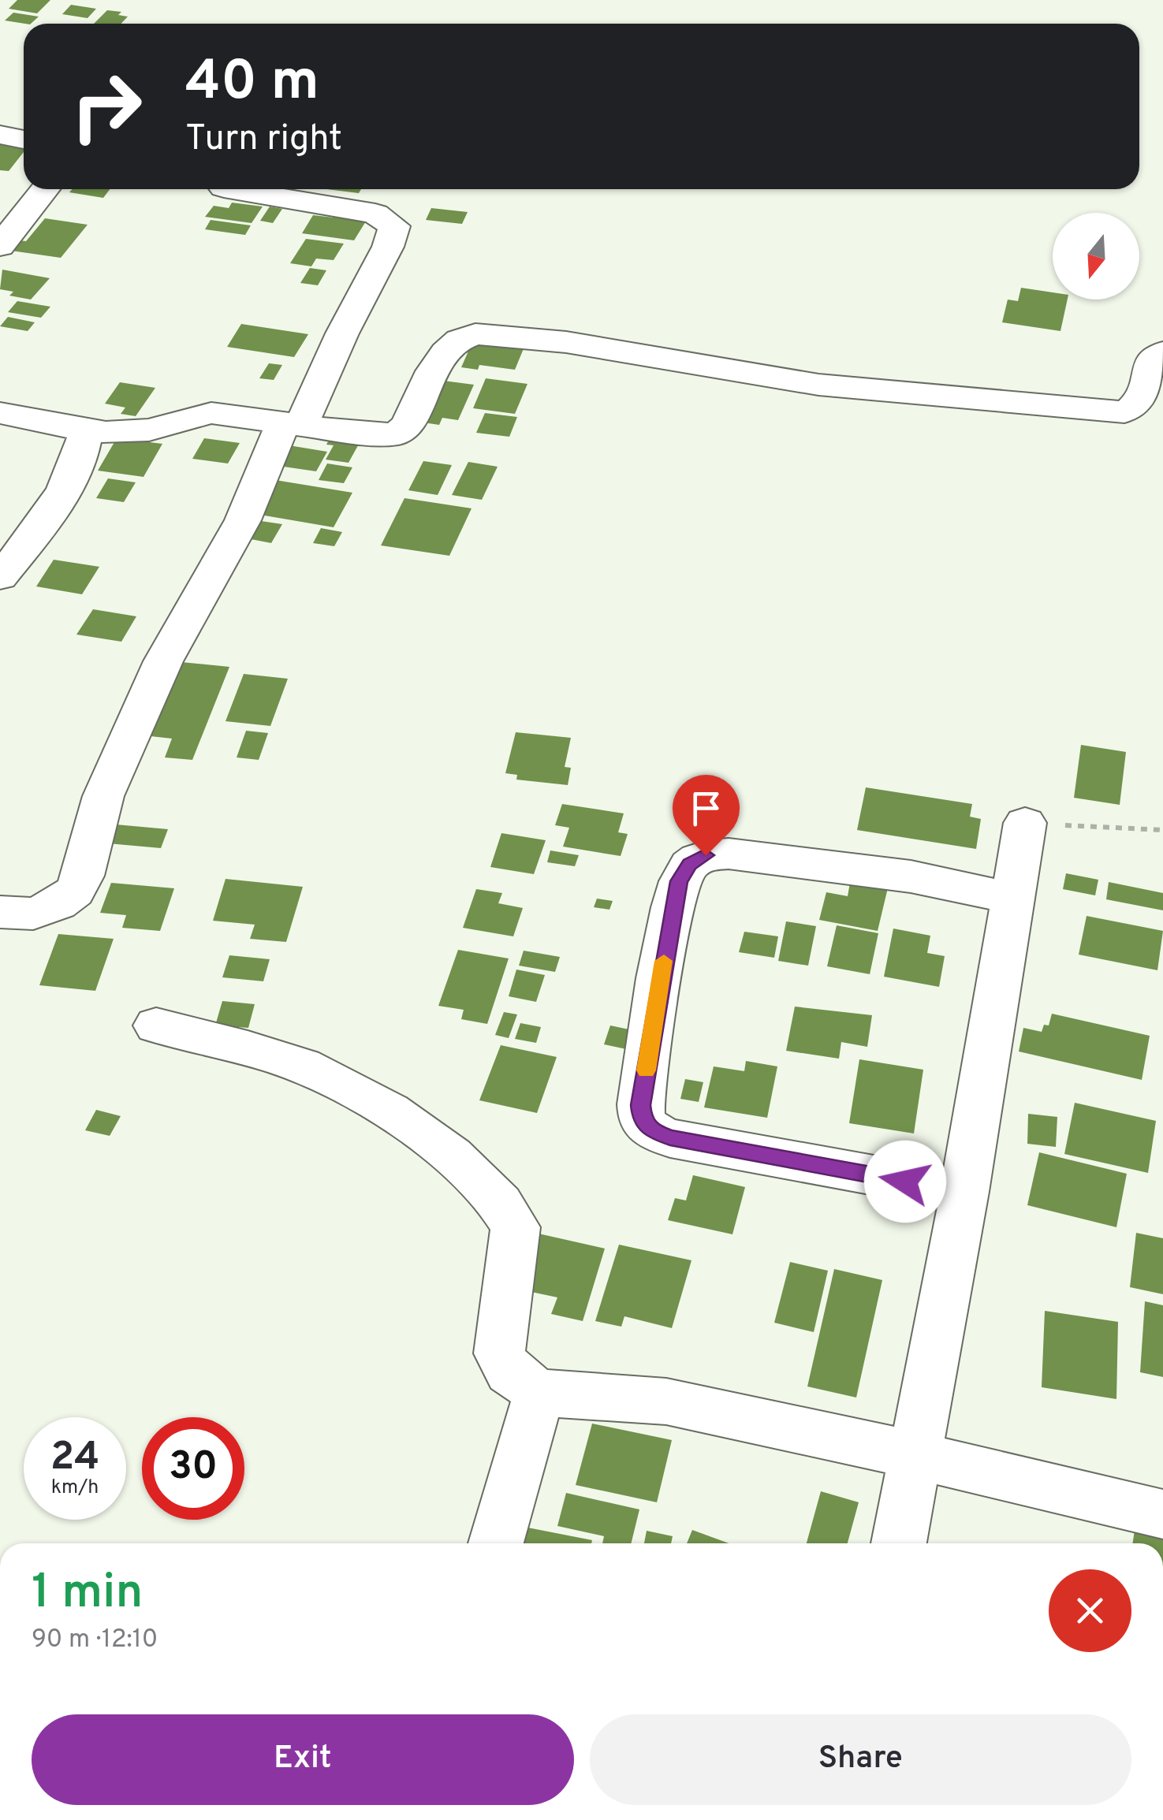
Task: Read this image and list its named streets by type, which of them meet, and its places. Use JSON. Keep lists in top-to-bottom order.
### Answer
{
  "north": "bottom",
  "page": {
    "turn": ["40 m", "Turn right"],
    "speed": "24 km/h",
    "limit": "30",
    "heading": ["1 min", "90 m · 12:10"],
    "buttons": ["Exit", "Share"]
  }
}
